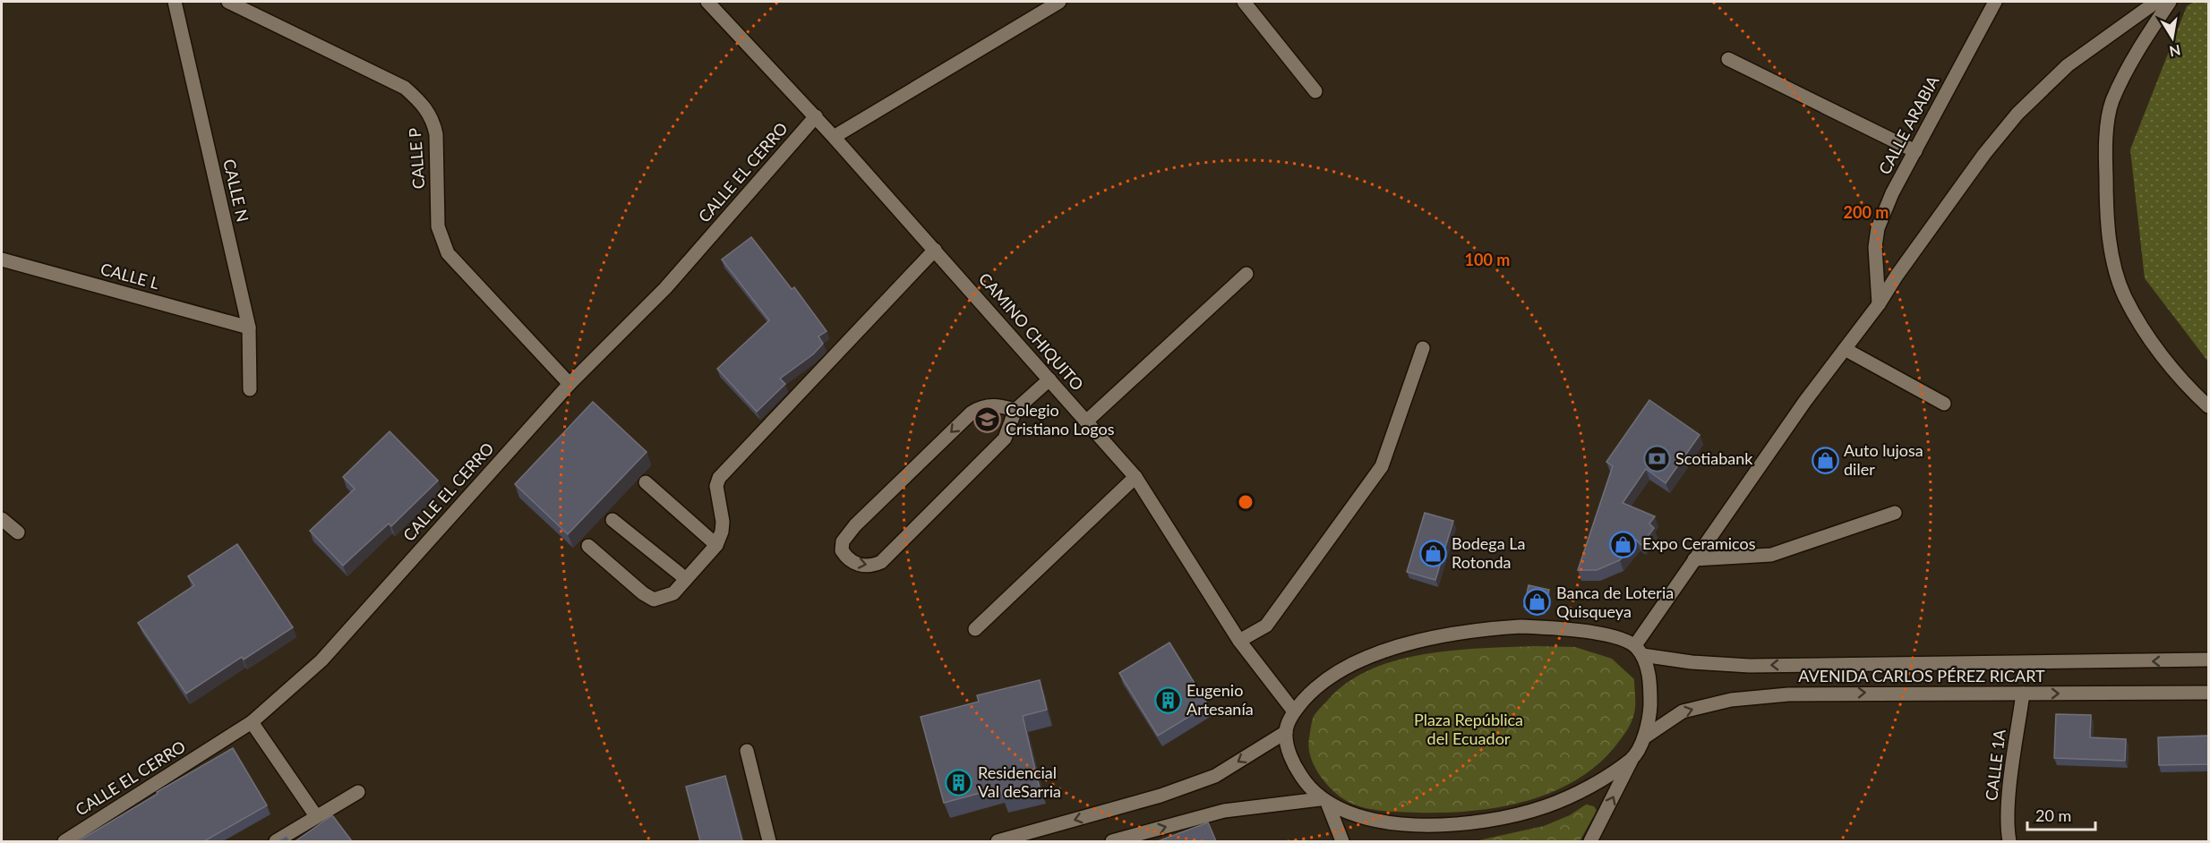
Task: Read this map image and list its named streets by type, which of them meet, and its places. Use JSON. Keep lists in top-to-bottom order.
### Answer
{
  "streets": {
    "street": [
      "CALLE ARABIA",
      "CALLE P",
      "CALLE EL CERRO",
      "CALLE N",
      "CALLE L",
      "CAMINO CHIQUITO",
      "AVENIDA CARLOS PÉREZ RICART",
      "CALLE 1A"
    ]
  },
  "crossings": [
    ["CALLE P", "CALLE EL CERRO"],
    ["CALLE EL CERRO", "CAMINO CHIQUITO"],
    ["CALLE N", "CALLE L"],
    ["AVENIDA CARLOS PÉREZ RICART", "CALLE 1A"]
  ],
  "parks": ["Plaza República del Ecuador"],
  "places": {
    "school or university": ["Colegio Cristiano Logos"],
    "bank": ["Scotiabank"],
    "shop": [
      "Auto lujosa diler",
      "Expo Ceramicos",
      "Bodega La Rotonda",
      "Banca de Loteria Quisqueya"
    ],
    "building": ["Eugenio Artesanía", "Residencial Val deSarria"]
  },
  "scale_bar": "20 m",
  "north": "bottom",
  "rings": ["200 m", "100 m"]
}
